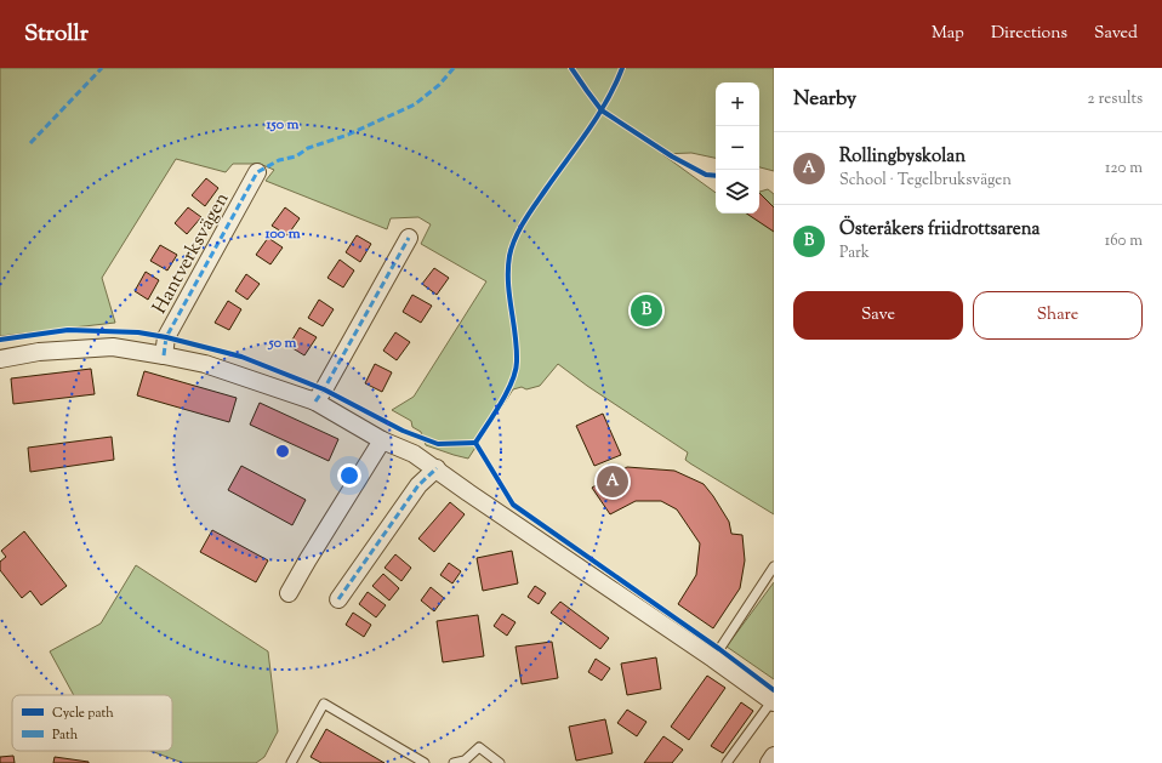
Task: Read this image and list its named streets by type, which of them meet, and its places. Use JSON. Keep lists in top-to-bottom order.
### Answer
{
  "streets": {
    "street": ["Hantverksvägen"]
  },
  "legend": ["Cycle path", "Path"],
  "page": {
    "header": "Strollr",
    "nav": ["Map", "Directions", "Saved"],
    "heading": ["Nearby", "2 results"],
    "map_buttons": ["+", "−"],
    "list": [
      {
        "mark": "A",
        "name": "Rollingbyskolan",
        "note": "School · Tegelbruksvägen",
        "value": "120 m"
      },
      {
        "mark": "B",
        "name": "Österåkers friidrottsarena",
        "note": "Park",
        "value": "160 m"
      }
    ],
    "buttons": ["Save", "Share"],
    "pins": ["B", "A"]
  },
  "rings": ["150 m", "100 m", "50 m"]
}
